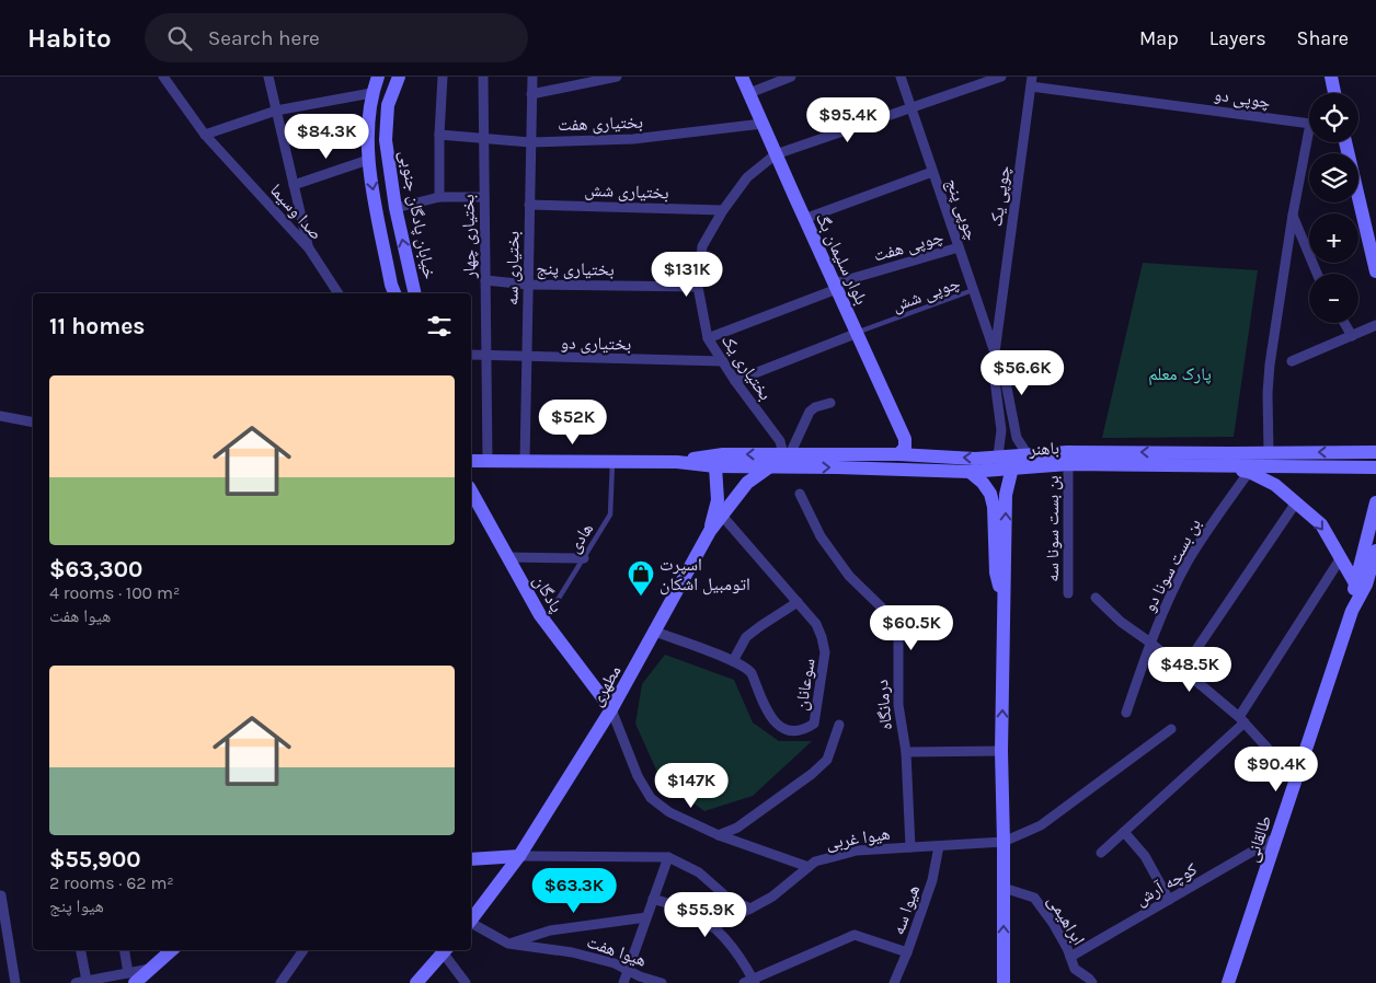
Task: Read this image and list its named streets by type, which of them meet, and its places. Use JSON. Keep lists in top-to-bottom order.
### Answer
{
  "streets": {
    "main road": [
      "خیابان پادگان جنوبی",
      "بلوار سلیمان بگ",
      "باهنر",
      "پادگان",
      "مطهری",
      "طالقانی"
    ],
    "street": [
      "چوپی دو",
      "بختیاری هفت",
      "بختیاری شش",
      "چوپی یک",
      "چوپی پنج",
      "صدا وسیما",
      "بختیاری چهار",
      "چوپی هفت",
      "بختیاری سه",
      "بختیاری پنج",
      "بختیاری دو",
      "بختیاری یک",
      "بن بست سونا سه",
      "بن بست سونا دو",
      "سوعانان",
      "درمانگاه",
      "هیوا غربی",
      "کوچه آرش",
      "هیوا سه",
      "ابراهیمی",
      "هیوا هفت"
    ],
    "lane": ["چوپی شش", "هادی"]
  },
  "crossings": [
    ["چوپی دو", "چوپی یک"],
    ["بختیاری هفت", "بختیاری چهار"],
    ["بختیاری هفت", "بلوار سلیمان بگ"],
    ["بختیاری هفت", "بختیاری سه"],
    ["بختیاری شش", "بختیاری سه"],
    ["بختیاری شش", "بختیاری یک"],
    ["چوپی یک", "چوپی پنج"],
    ["چوپی یک", "باهنر"],
    ["چوپی پنج", "چوپی هفت"],
    ["چوپی پنج", "چوپی شش"],
    ["چوپی پنج", "بختیاری یک"],
    ["بختیاری چهار", "بختیاری پنج"],
    ["بختیاری چهار", "بختیاری دو"],
    ["بختیاری چهار", "باهنر"],
    ["چوپی هفت", "بلوار سلیمان بگ"],
    ["چوپی هفت", "بختیاری یک"],
    ["بلوار سلیمان بگ", "چوپی شش"],
    ["بلوار سلیمان بگ", "بختیاری یک"],
    ["بلوار سلیمان بگ", "باهنر"],
    ["بختیاری سه", "بختیاری پنج"],
    ["بختیاری سه", "بختیاری دو"],
    ["بختیاری سه", "باهنر"],
    ["بختیاری پنج", "بختیاری یک"],
    ["بختیاری دو", "بختیاری یک"],
    ["بختیاری یک", "باهنر"],
    ["باهنر", "بن بست سونا سه"],
    ["باهنر", "هادی"],
    ["باهنر", "مطهری"],
    ["هادی", "پادگان"],
    ["پادگان", "مطهری"],
    ["سوعانان", "مطهری"],
    ["درمانگاه", "هیوا غربی"],
    ["هیوا غربی", "هیوا سه"],
    ["طالقانی", "کوچه آرش"],
    ["کوچه آرش", "ابراهیمی"]
  ],
  "parks": ["پارک معلم"],
  "places": {
    "shop": ["اسپرت اتومبیل اشکان"]
  },
  "page": {
    "header": "Habito",
    "search": "Search here",
    "nav": ["Map", "Layers", "Share"],
    "map_buttons": ["+", "−"],
    "price": [
      "$95.4K",
      "$84.3K",
      "$131K",
      "$56.6K",
      "$52K",
      "$60.5K",
      "$48.5K",
      "$90.4K",
      "$147K",
      "$63.3K",
      "$55.9K"
    ],
    "heading": "11 homes",
    "list": [
      {
        "name": "$63,300",
        "note": "4 rooms · 100 m² · هیوا هفت"
      },
      {
        "name": "$55,900",
        "note": "2 rooms · 62 m² · هیوا پنج"
      }
    ]
  }
}
